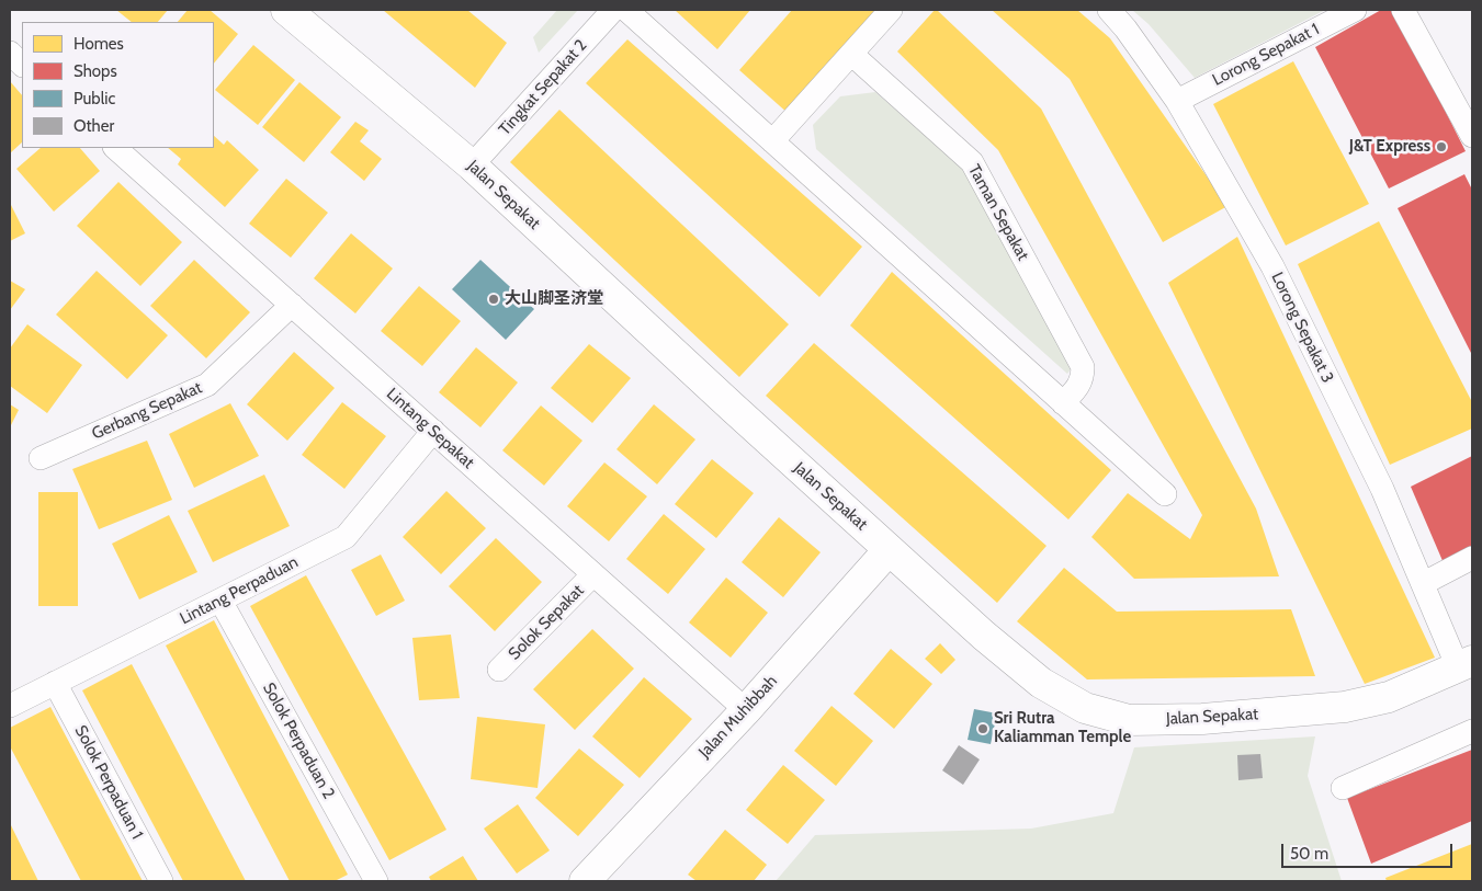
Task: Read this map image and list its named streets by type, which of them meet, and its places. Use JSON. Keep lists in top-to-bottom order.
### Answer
{
  "streets": {
    "street": [
      "Lorong Sepakat 1",
      "Tingkat Sepakat 2",
      "Jalan Sepakat",
      "Taman Sepakat",
      "Lorong Sepakat 3",
      "Gerbang Sepakat",
      "Lintang Sepakat",
      "Lintang Perpaduan",
      "Solok Sepakat",
      "Jalan Muhibbah",
      "Solok Perpaduan 2",
      "Solok Perpaduan 1"
    ]
  },
  "crossings": [
    ["Lorong Sepakat 1", "Lorong Sepakat 3"],
    ["Tingkat Sepakat 2", "Jalan Sepakat"],
    ["Jalan Sepakat", "Lorong Sepakat 3"],
    ["Jalan Sepakat", "Jalan Muhibbah"],
    ["Gerbang Sepakat", "Lintang Sepakat"],
    ["Lintang Sepakat", "Lintang Perpaduan"],
    ["Lintang Sepakat", "Solok Sepakat"],
    ["Lintang Sepakat", "Jalan Muhibbah"],
    ["Lintang Perpaduan", "Solok Perpaduan 2"],
    ["Lintang Perpaduan", "Solok Perpaduan 1"]
  ],
  "places": ["J&T Express", "大山脚圣济堂", "Sri Rutra Kaliamman Temple"],
  "legend": [
    "Homes",
    "Shops",
    "Public",
    "Other"
  ],
  "scale_bar": "50 m"
}
